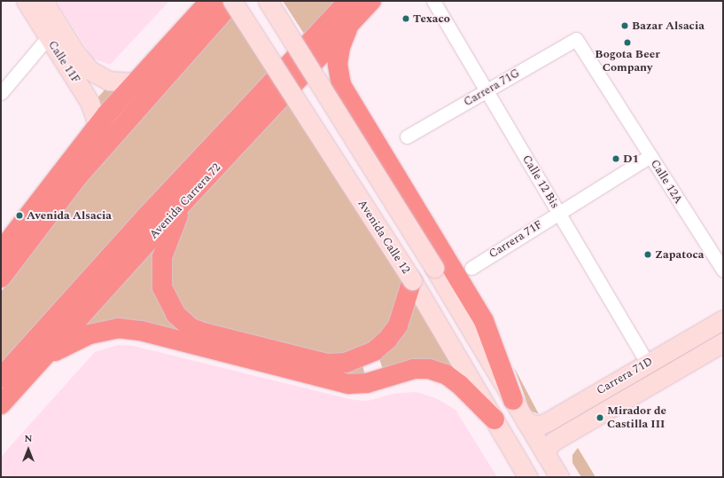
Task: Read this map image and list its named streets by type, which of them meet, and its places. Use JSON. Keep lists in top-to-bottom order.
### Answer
{
  "streets": {
    "highway": ["Avenida Carrera 72"],
    "main road": ["Calle 11F", "Avenida Calle 12", "Carrera 71D"],
    "street": [
      "Carrera 71G",
      "Calle 12 Bis",
      "Calle 12A",
      "Carrera 71F"
    ]
  },
  "crossings": [
    ["Carrera 71G", "Calle 12 Bis"],
    ["Carrera 71G", "Calle 12A"],
    ["Calle 12 Bis", "Carrera 71F"],
    ["Calle 12 Bis", "Carrera 71D"],
    ["Calle 12A", "Carrera 71F"]
  ],
  "places": [
    "Texaco",
    "Bazar Alsacia",
    "Bogota Beer Company",
    "D1",
    "Avenida Alsacia",
    "Zapatoca",
    "Mirador de Castilla III"
  ],
  "north": "top"
}
